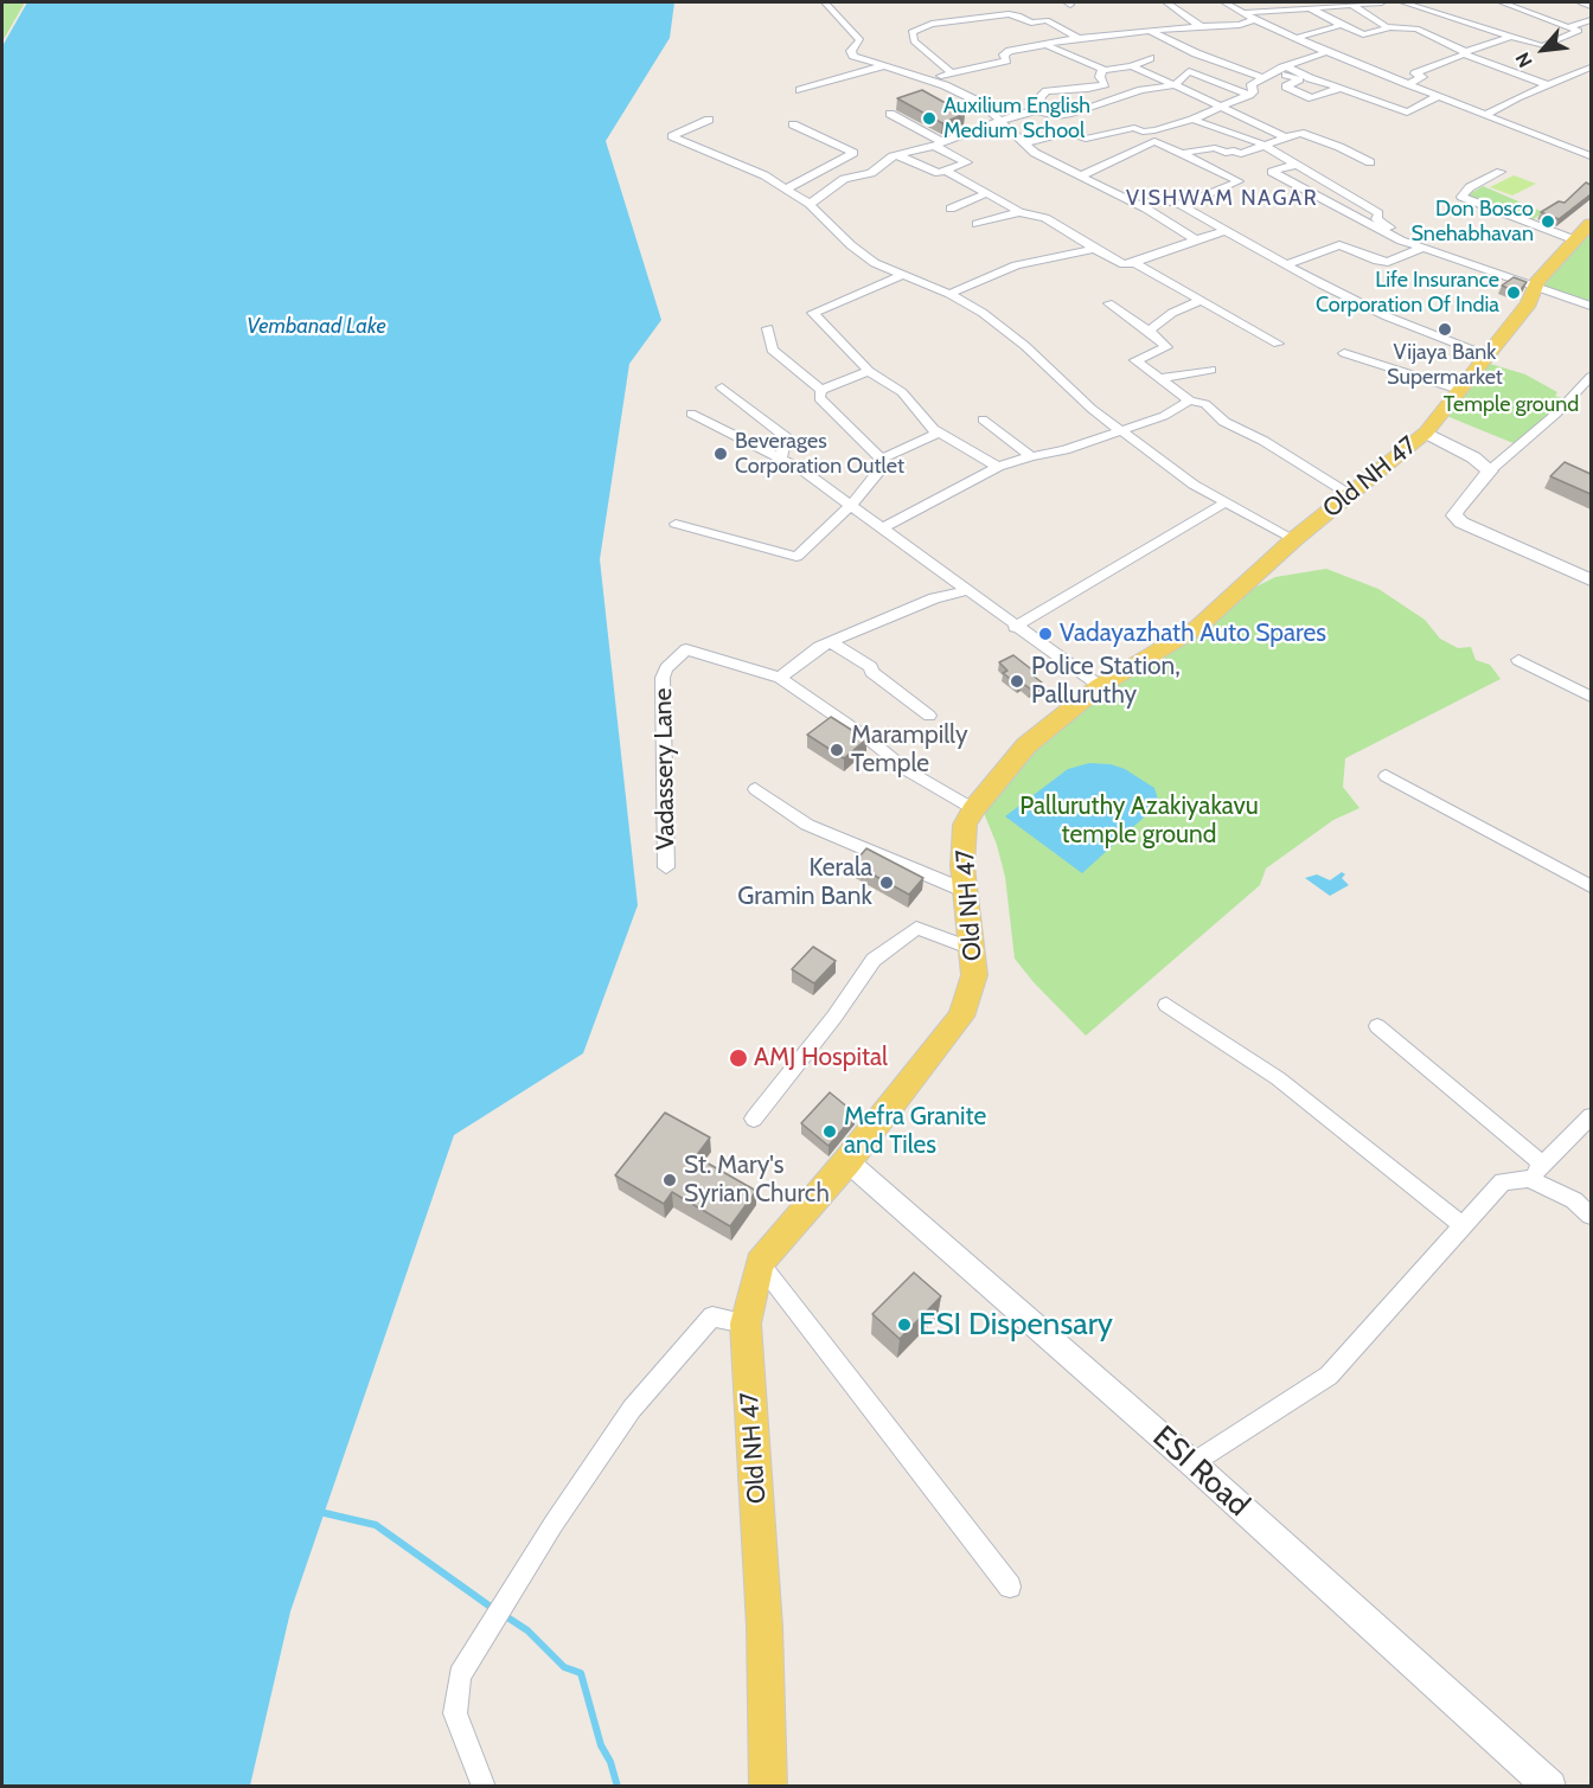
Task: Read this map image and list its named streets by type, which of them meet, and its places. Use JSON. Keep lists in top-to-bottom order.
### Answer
{
  "streets": {
    "main road": ["Old NH 47", "ESI Road"],
    "street": ["Vadassery Lane"]
  },
  "crossings": [
    ["Old NH 47", "ESI Road"]
  ],
  "districts": ["VISHWAM NAGAR"],
  "water": ["Vembanad Lake"],
  "parks": ["Temple ground", "Palluruthy Azakiyakavu temple ground"],
  "places": [
    "Auxilium English Medium School",
    "Don Bosco Snehabhavan",
    "Life Insurance Corporation Of India",
    "Vijaya Bank Supermarket",
    "Beverages Corporation Outlet",
    "Vadayazhath Auto Spares",
    "Police Station, Palluruthy",
    "Marampilly Temple",
    "Kerala Gramin Bank",
    "AMJ Hospital",
    "Mefra Granite and Tiles",
    "St. Mary's Syrian Church",
    "ESI Dispensary"
  ],
  "north": "bottom left"
}
